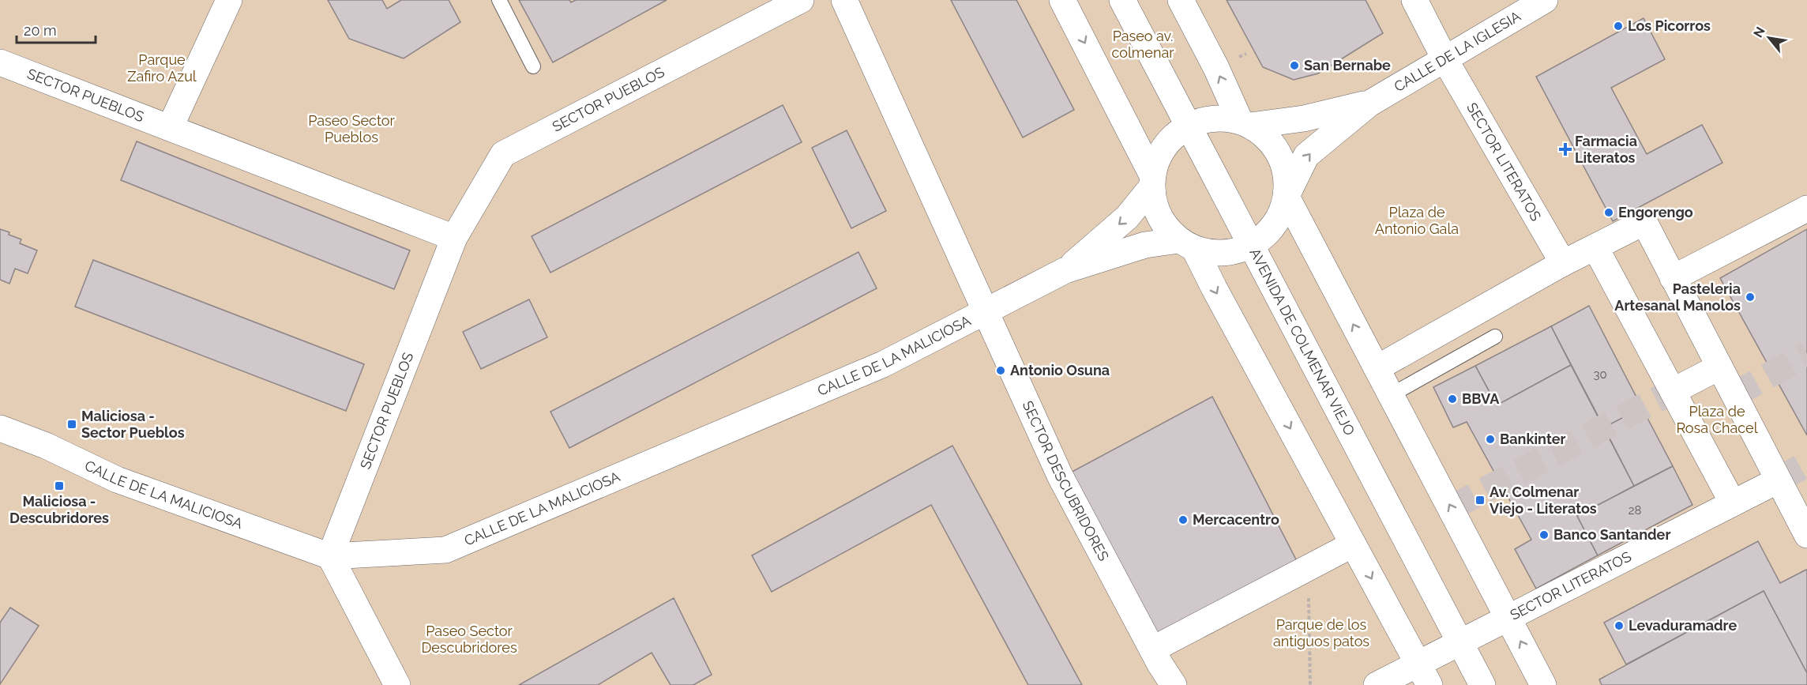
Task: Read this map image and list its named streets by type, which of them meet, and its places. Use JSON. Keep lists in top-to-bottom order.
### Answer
{
  "streets": {
    "street": [
      "CALLE DE LA IGLESIA",
      "SECTOR PUEBLOS",
      "SECTOR LITERATOS",
      "AVENIDA DE COLMENAR VIEJO",
      "CALLE DE LA MALICIOSA",
      "SECTOR DESCUBRIDORES"
    ]
  },
  "crossings": [
    ["CALLE DE LA IGLESIA", "SECTOR LITERATOS"],
    ["CALLE DE LA IGLESIA", "AVENIDA DE COLMENAR VIEJO"],
    ["CALLE DE LA IGLESIA", "CALLE DE LA MALICIOSA"],
    ["SECTOR PUEBLOS", "CALLE DE LA MALICIOSA"],
    ["SECTOR LITERATOS", "AVENIDA DE COLMENAR VIEJO"],
    ["AVENIDA DE COLMENAR VIEJO", "CALLE DE LA MALICIOSA"],
    ["CALLE DE LA MALICIOSA", "SECTOR DESCUBRIDORES"]
  ],
  "parks": [
    "Paseo av. colmenar",
    "Parque Zafiro Azul",
    "Paseo Sector Pueblos",
    "Plaza de Antonio Gala",
    "Plaza de Rosa Chacel",
    "Parque de los antiguos patos",
    "Paseo Sector Descubridores"
  ],
  "places": {
    "other": [
      "Los Picorros",
      "San Bernabe",
      "Engorengo",
      "Pasteleria Artesanal Manolos",
      "Antonio Osuna",
      "BBVA",
      "Bankinter",
      "Mercacentro",
      "Banco Santander",
      "Levaduramadre"
    ],
    "health": ["Farmacia Literatos"],
    "transit": ["Maliciosa - Sector Pueblos", "Maliciosa - Descubridores", "Av. Colmenar Viejo - Literatos"]
  },
  "house_numbers": ["30", "28"],
  "scale_bar": "20 m",
  "north": "top left"
}
